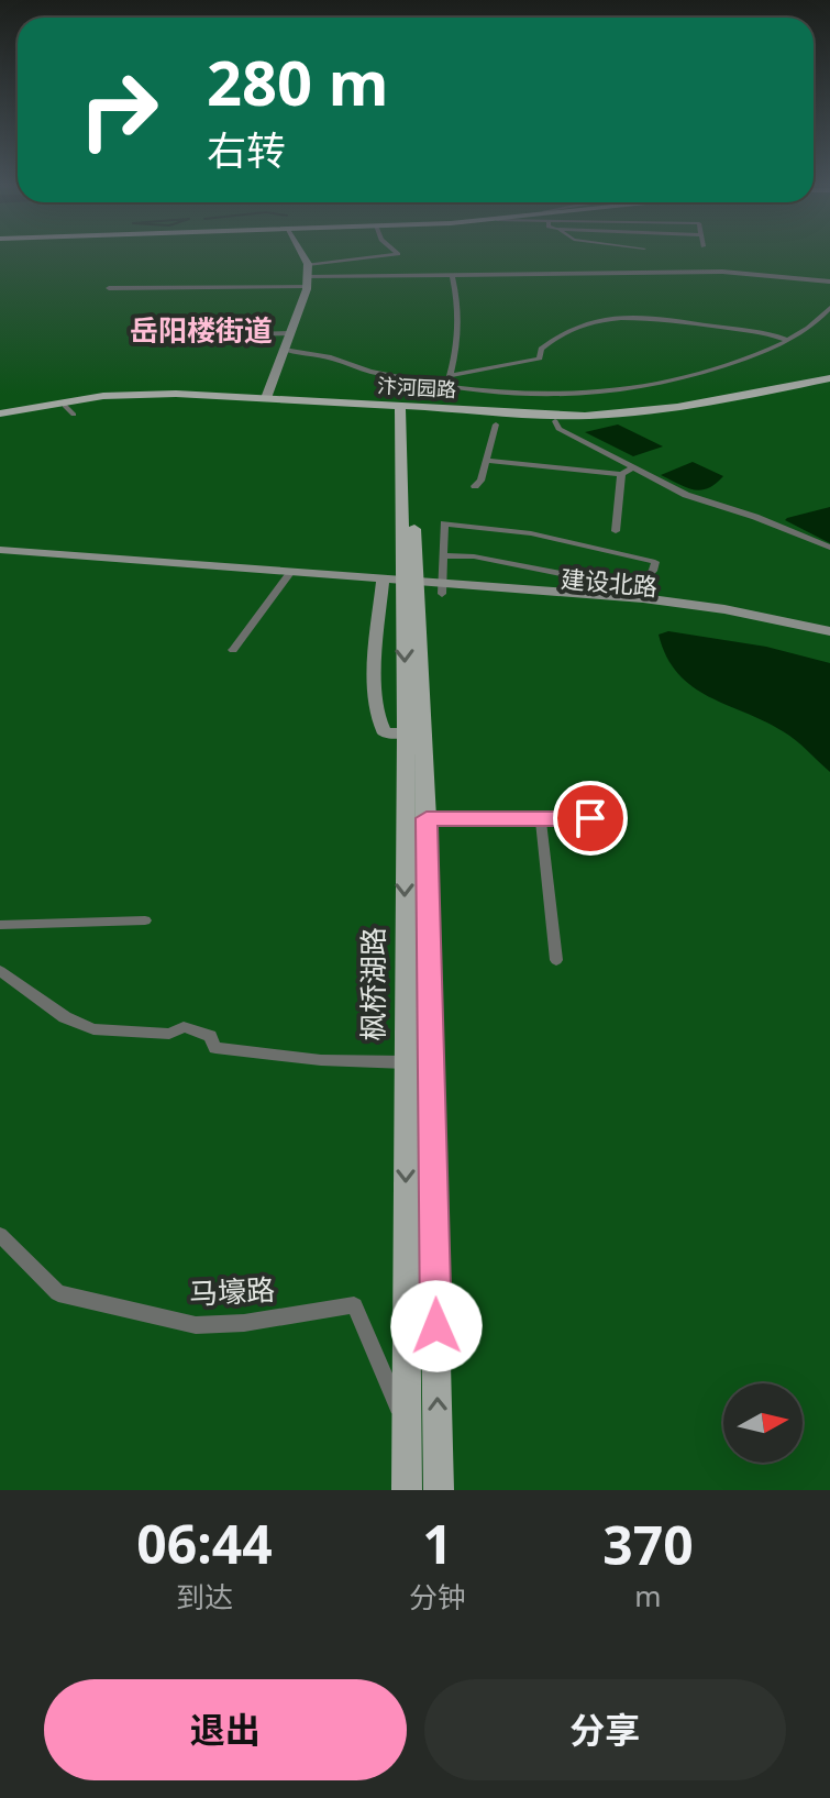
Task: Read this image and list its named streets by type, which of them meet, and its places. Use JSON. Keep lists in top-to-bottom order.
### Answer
{
  "streets": {
    "main road": ["汴河园路", "建设北路", "枫桥湖路"],
    "street": ["马壕路"]
  },
  "crossings": [
    ["枫桥湖路", "马壕路"]
  ],
  "districts": ["岳阳楼街道"],
  "north": "right",
  "page": {
    "turn": ["280 m", "右转"],
    "eta": [
      "06:44",
      "到达",
      "1",
      "分钟",
      "370",
      "m"
    ],
    "buttons": ["退出", "分享"]
  }
}
